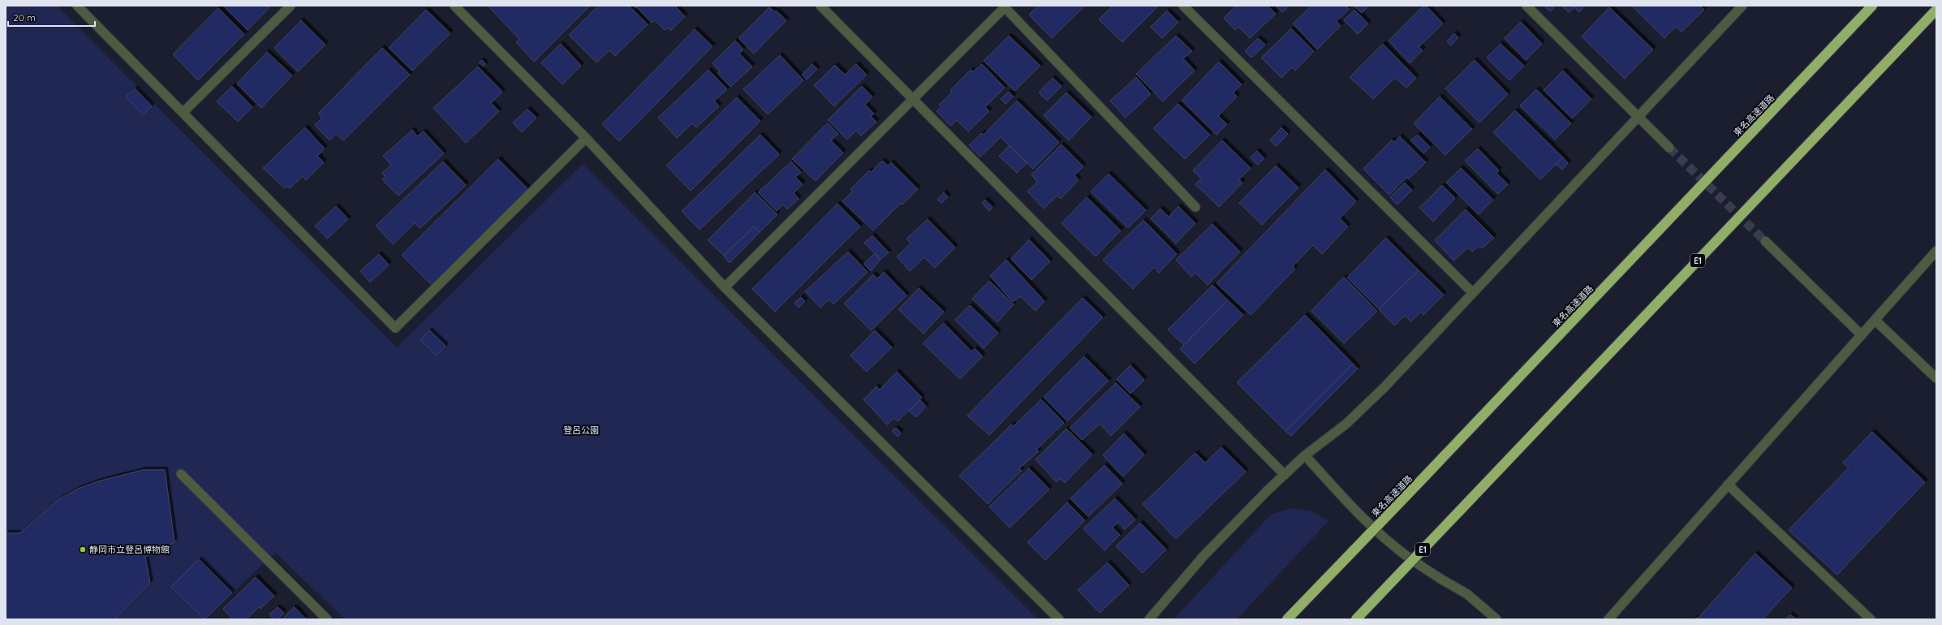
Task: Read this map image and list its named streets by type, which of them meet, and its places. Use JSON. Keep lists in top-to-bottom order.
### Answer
{
  "streets": {
    "highway": ["東名高速道路", "E1"]
  },
  "parks": ["登呂公園"],
  "places": ["静岡市立登呂博物館"],
  "scale_bar": "20 m"
}
